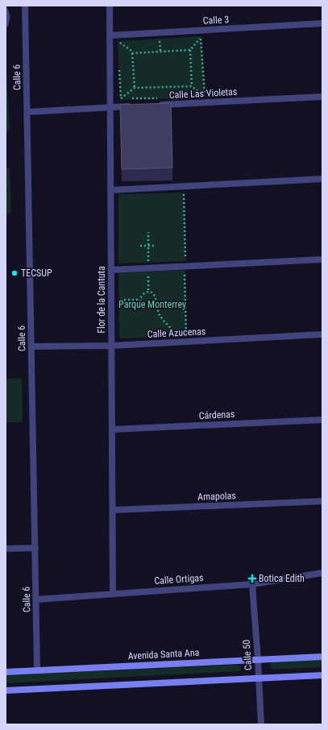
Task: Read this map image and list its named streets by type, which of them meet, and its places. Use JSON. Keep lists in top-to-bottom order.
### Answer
{
  "streets": {
    "street": [
      "Calle 3",
      "Calle 6",
      "Calle Las Violetas",
      "Flor de la Cantuta",
      "Calle Azucenas",
      "Cárdenas",
      "Amapolas",
      "Calle Ortigas",
      "Avenida Santa Ana",
      "Calle 50"
    ]
  },
  "crossings": [
    ["Calle 3", "Flor de la Cantuta"],
    ["Calle 6", "Calle Azucenas"],
    ["Calle 6", "Calle Ortigas"],
    ["Calle 6", "Avenida Santa Ana"],
    ["Flor de la Cantuta", "Calle Azucenas"],
    ["Flor de la Cantuta", "Cárdenas"],
    ["Flor de la Cantuta", "Amapolas"],
    ["Flor de la Cantuta", "Calle Ortigas"],
    ["Calle Ortigas", "Calle 50"],
    ["Avenida Santa Ana", "Calle 50"]
  ],
  "parks": ["Parque Monterrey"],
  "places": {
    "other": ["TECSUP"],
    "health": ["Botica Edith"]
  }
}
